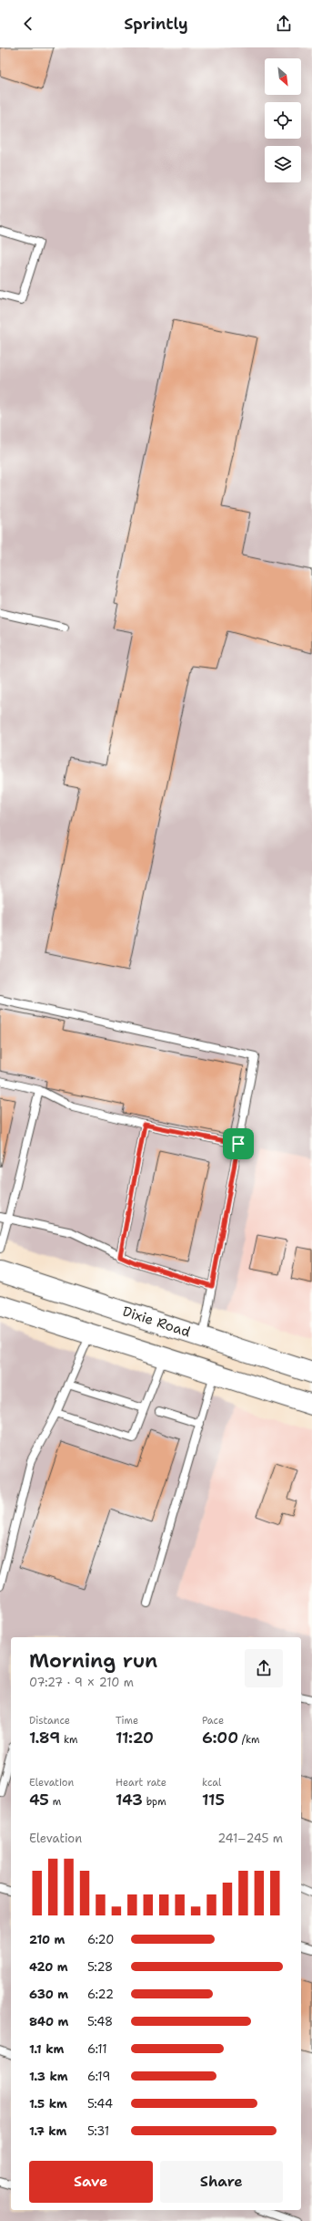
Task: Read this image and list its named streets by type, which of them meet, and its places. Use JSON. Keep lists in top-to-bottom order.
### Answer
{
  "streets": {
    "main road": ["Dixie Road"]
  },
  "north": "bottom right",
  "page": {
    "header": "Sprintly",
    "heading": ["Morning run", "07:27 · 9 × 210 m"],
    "stats": [
      ["Distance", "1.89 km"],
      ["Time", "11:20"],
      ["Pace", "6:00 /km"],
      ["Elevation", "45 m"],
      ["Heart rate", "143 bpm"],
      ["kcal", "115"]
    ],
    "chart": ["Elevation", "241–245 m"],
    "list": [
      {
        "name": "210 m",
        "note": "6:20"
      },
      {
        "name": "420 m",
        "note": "5:28"
      },
      {
        "name": "630 m",
        "note": "6:22"
      },
      {
        "name": "840 m",
        "note": "5:48"
      },
      {
        "name": "1.1 km",
        "note": "6:11"
      },
      {
        "name": "1.3 km",
        "note": "6:19"
      },
      {
        "name": "1.5 km",
        "note": "5:44"
      },
      {
        "name": "1.7 km",
        "note": "5:31"
      }
    ],
    "buttons": ["Save", "Share"]
  }
}
